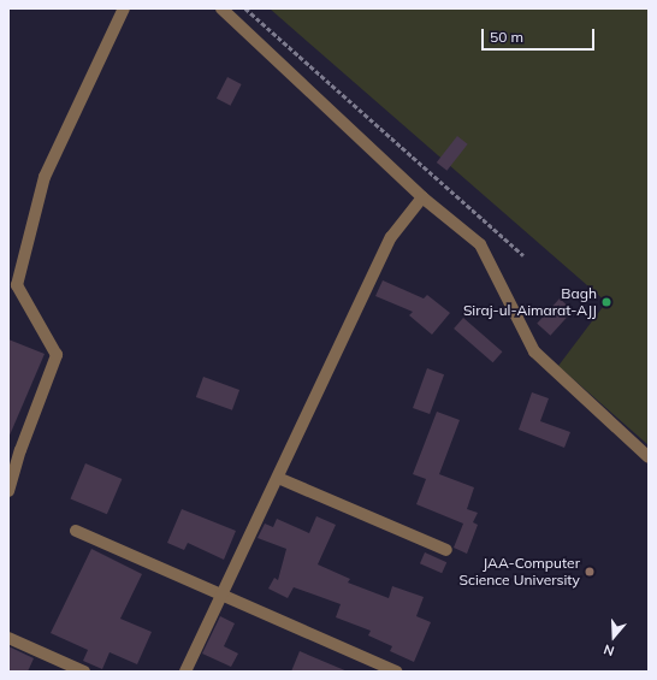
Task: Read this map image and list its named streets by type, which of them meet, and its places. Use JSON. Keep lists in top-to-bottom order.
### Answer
{
  "places": ["Bagh Siraj-ul-Aimarat-AJJ", "JAA-Computer Science University"],
  "scale_bar": "50 m",
  "north": "bottom"
}
